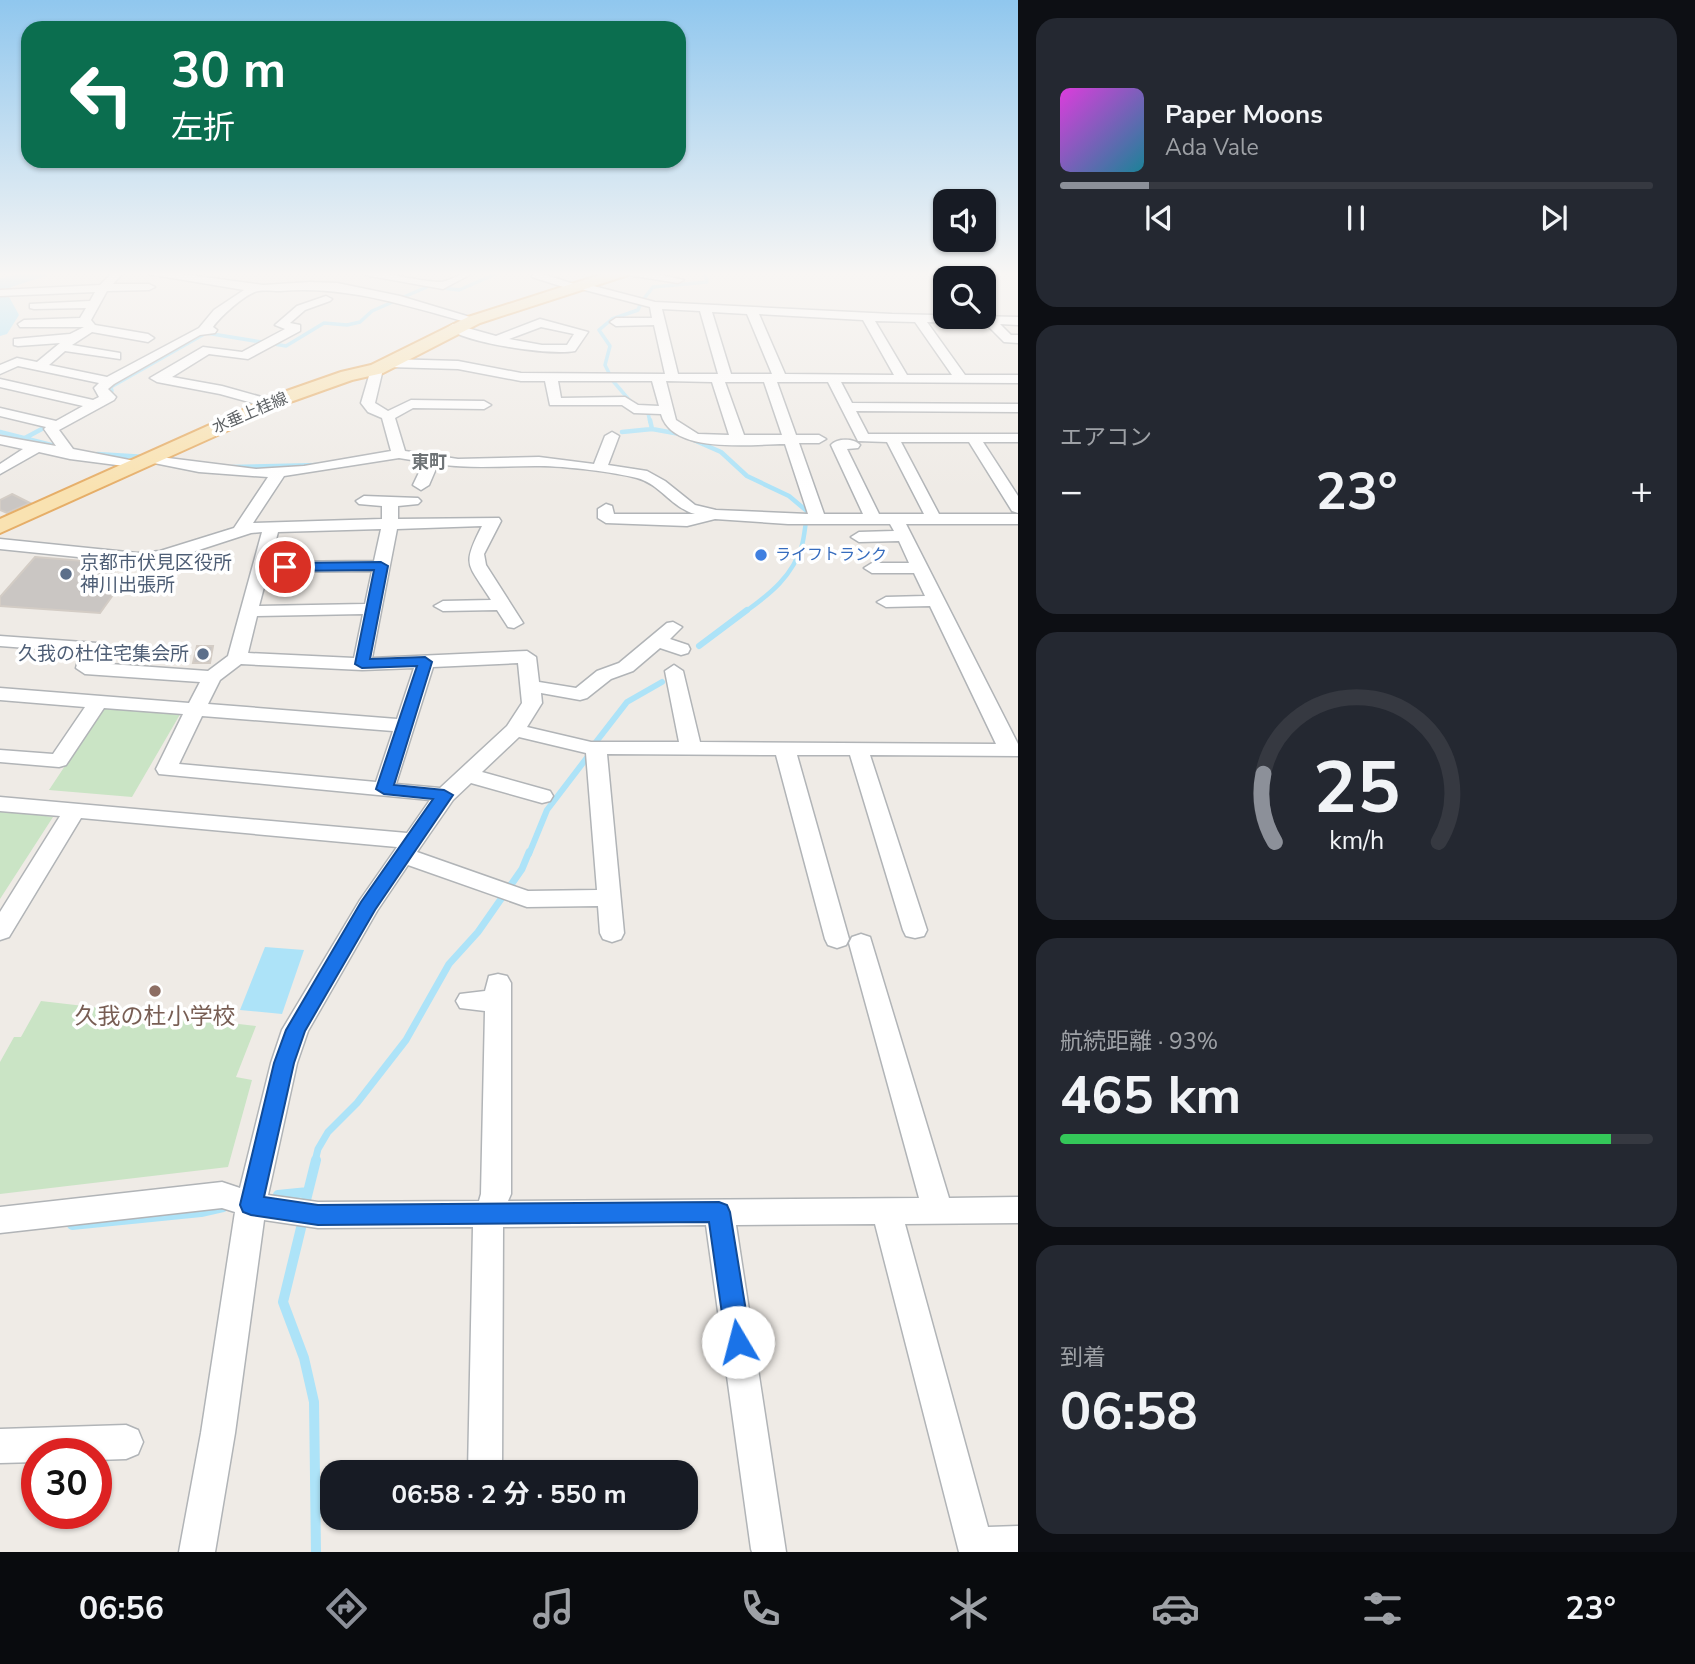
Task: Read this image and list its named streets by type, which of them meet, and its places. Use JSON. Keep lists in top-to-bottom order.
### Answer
{
  "streets": {
    "main road": ["水垂上桂線"]
  },
  "districts": ["東町"],
  "places": [
    "ライフトランク",
    "京都市伏見区役所 神川出張所",
    "久我の杜住宅集会所",
    "久我の杜小学校"
  ],
  "page": {
    "turn": ["30 m", "左折"],
    "song": ["Paper Moons", "Ada Vale"],
    "tile": [
      "エアコン",
      ["航続距離 · 93%", "465 km"],
      ["到着", "06:58"]
    ],
    "heat": ["−", "23°", "+"],
    "limit": "30",
    "trip": "06:58 · 2 分 · 550 m",
    "tabs": ["06:56", "23°"],
    "gauge": ["25", "km/h"]
  }
}
